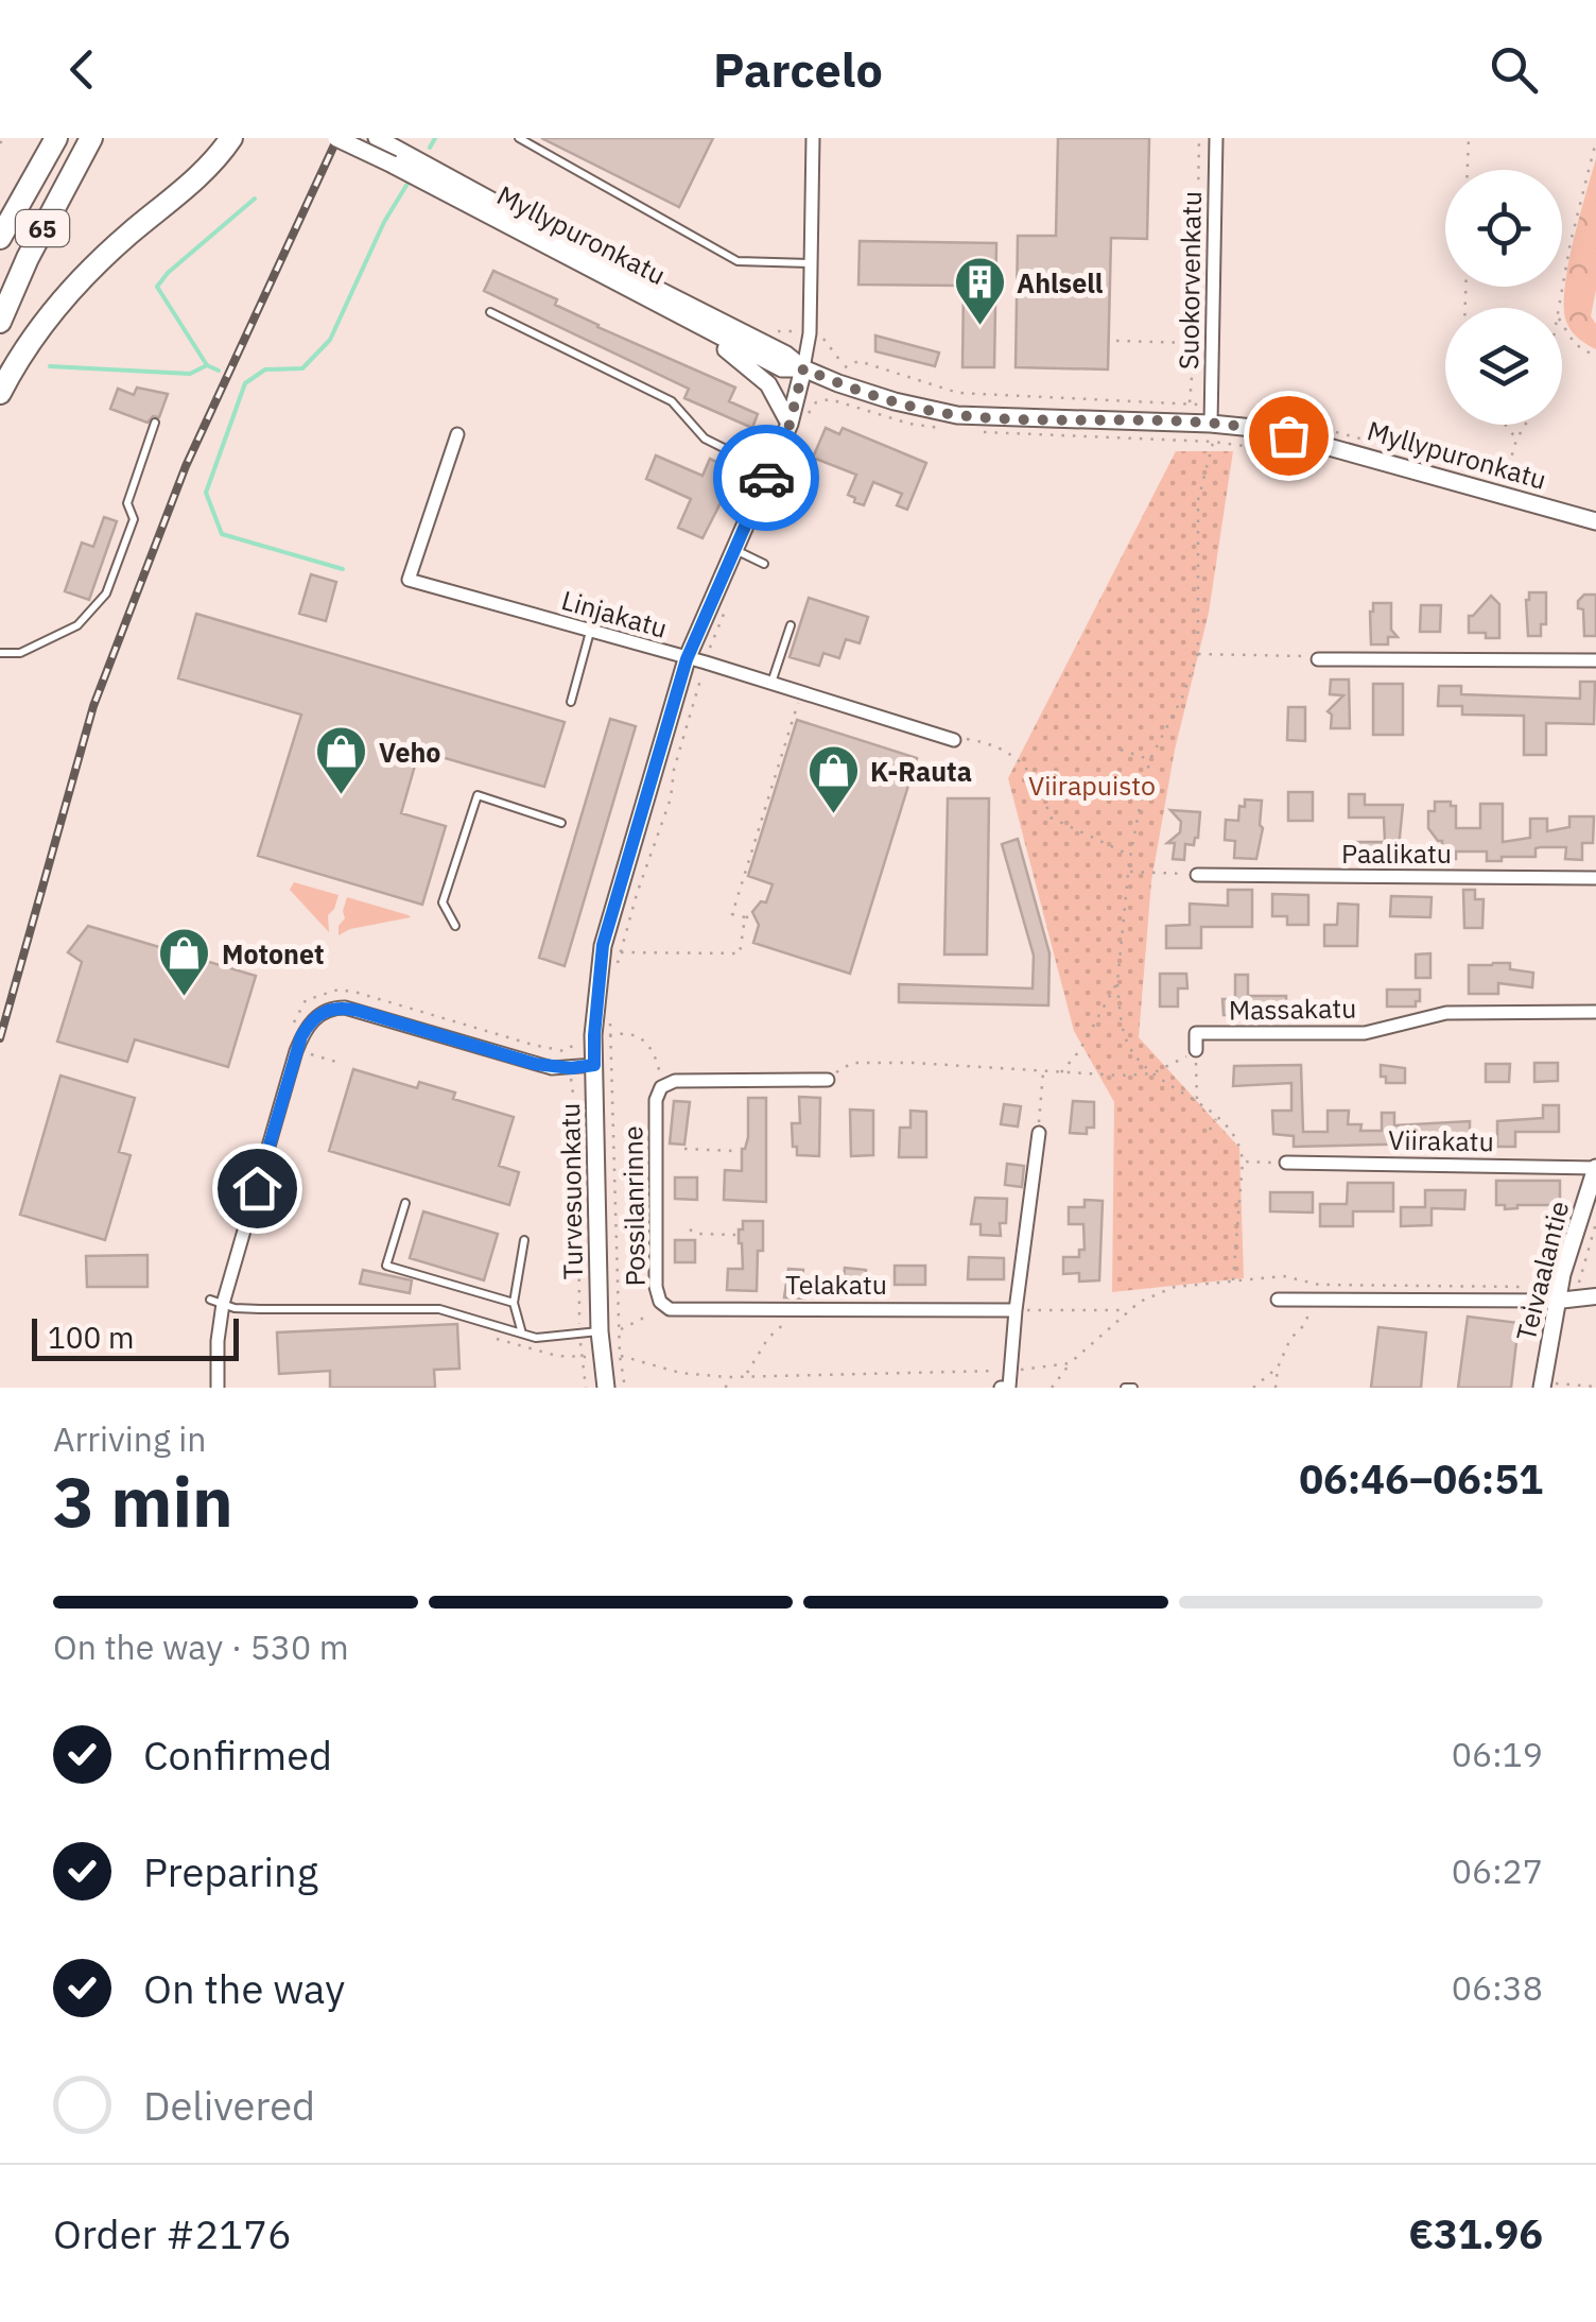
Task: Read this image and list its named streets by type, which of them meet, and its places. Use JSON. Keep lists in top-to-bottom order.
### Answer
{
  "streets": {
    "highway": ["65"],
    "main road": ["Myllypuronkatu", "Turvesuonkatu", "Teivaalantie"],
    "street": [
      "Suokorvenkatu",
      "Linjakatu",
      "Paalikatu",
      "Massakatu",
      "Viirakatu",
      "Possilanrinne",
      "Telakatu"
    ]
  },
  "crossings": [
    ["Myllypuronkatu", "Suokorvenkatu"],
    ["Myllypuronkatu", "Turvesuonkatu"],
    ["Linjakatu", "Turvesuonkatu"],
    ["Viirakatu", "Teivaalantie"],
    ["Possilanrinne", "Telakatu"]
  ],
  "parks": ["Viirapuisto"],
  "places": {
    "building": ["Ahlsell"],
    "shop": ["Veho", "K-Rauta", "Motonet"]
  },
  "scale_bar": "100 m",
  "page": {
    "header": "Parcelo",
    "scale": "100 m",
    "heading": ["3 min", "Arriving in", "06:46–06:51"],
    "panel": ["Order #2176", "€31.96"],
    "bar": "On the way · 530 m",
    "list": [
      ["Confirmed", "06:19"],
      ["Preparing", "06:27"],
      ["On the way", "06:38"],
      "Delivered"
    ]
  }
}
